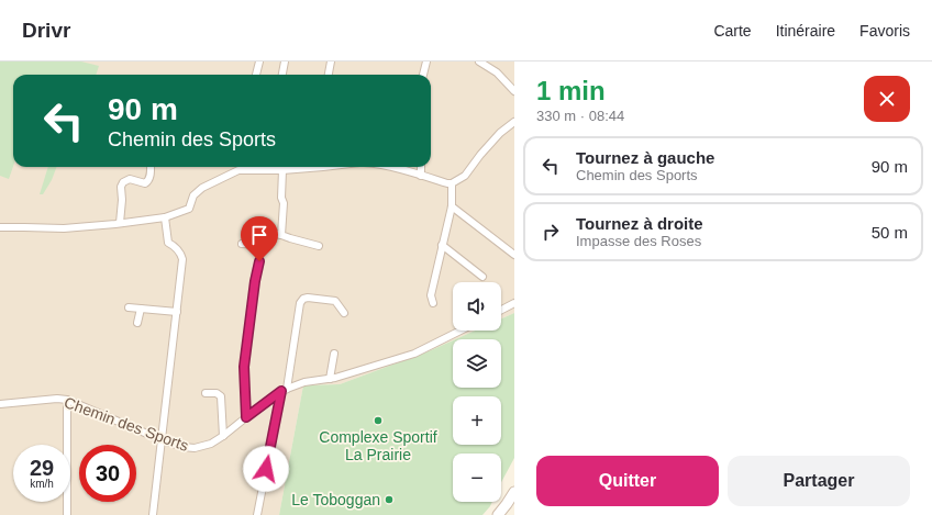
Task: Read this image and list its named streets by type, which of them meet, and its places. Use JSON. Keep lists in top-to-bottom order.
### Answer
{
  "streets": {
    "street": ["Chemin des Sports"]
  },
  "places": ["Complexe Sportif La Prairie", "Le Toboggan"],
  "page": {
    "header": "Drivr",
    "nav": ["Carte", "Itinéraire", "Favoris"],
    "heading": ["1 min", "330 m · 08:44"],
    "turn": ["90 m", "Chemin des Sports"],
    "list": [
      {
        "name": "Tournez à gauche",
        "note": "Chemin des Sports",
        "value": "90 m"
      },
      {
        "name": "Tournez à droite",
        "note": "Impasse des Roses",
        "value": "50 m"
      }
    ],
    "map_buttons": ["+", "−"],
    "speed": "29 km/h",
    "limit": "30",
    "buttons": ["Quitter", "Partager"]
  }
}
